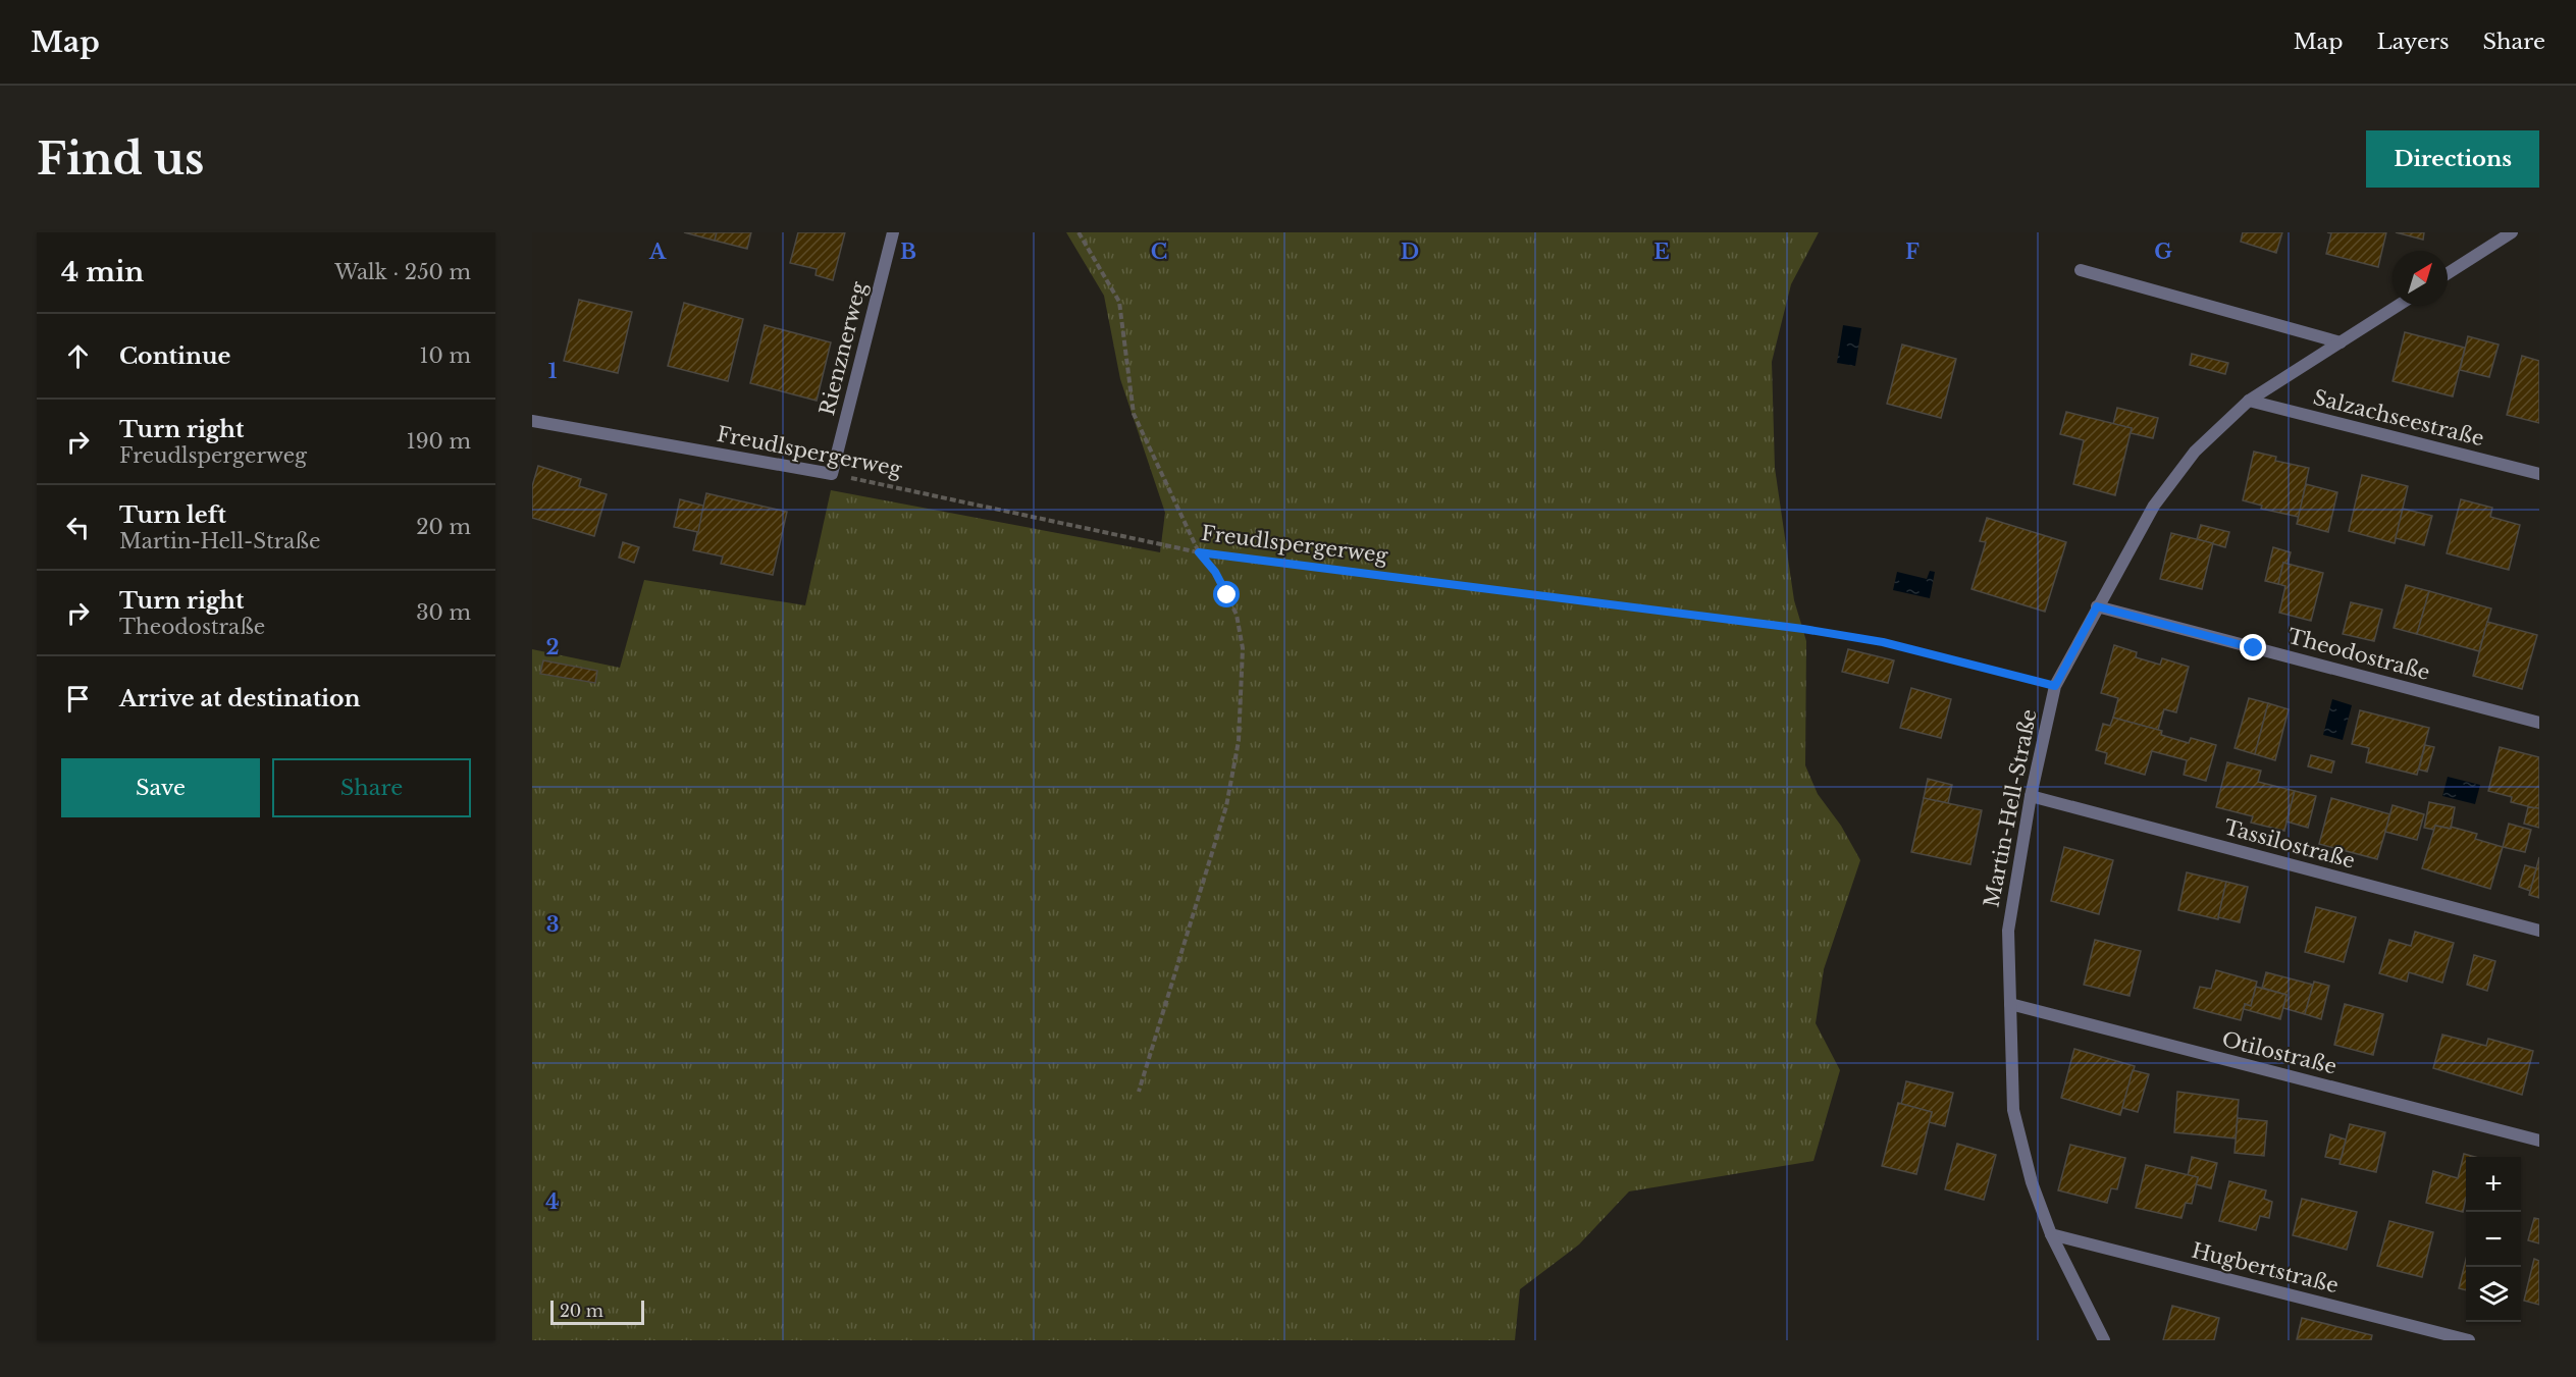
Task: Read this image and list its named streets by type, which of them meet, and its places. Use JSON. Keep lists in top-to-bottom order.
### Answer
{
  "streets": {
    "street": [
      "Rienznerweg",
      "Salzachseestraße",
      "Freudlspergerweg",
      "Theodostraße",
      "Martin-Hell-Straße",
      "Tassilostraße",
      "Otilostraße",
      "Hugbertstraße"
    ]
  },
  "crossings": [
    ["Rienznerweg", "Freudlspergerweg"],
    ["Salzachseestraße", "Martin-Hell-Straße"],
    ["Freudlspergerweg", "Martin-Hell-Straße"],
    ["Theodostraße", "Martin-Hell-Straße"],
    ["Martin-Hell-Straße", "Tassilostraße"],
    ["Martin-Hell-Straße", "Otilostraße"],
    ["Martin-Hell-Straße", "Hugbertstraße"]
  ],
  "scale_bar": "20 m",
  "north": "top right",
  "page": {
    "header": "Map",
    "nav": ["Map", "Layers", "Share"],
    "buttons": [
      "Directions",
      ["Save", "Share"]
    ],
    "title": "Find us",
    "heading": ["4 min", "Walk · 250 m"],
    "list": [
      ["Continue", "10 m"],
      ["Turn right", "Freudlspergerweg", "190 m"],
      ["Turn left", "Martin-Hell-Straße", "20 m"],
      ["Turn right", "Theodostraße", "30 m"],
      "Arrive at destination"
    ],
    "map_buttons": ["+", "−"],
    "scale": "20 m"
  },
  "grid": {
    "columns": [
      "A",
      "B",
      "C",
      "D",
      "E",
      "F",
      "G"
    ],
    "rows": [
      "1",
      "2",
      "3",
      "4"
    ]
  }
}
